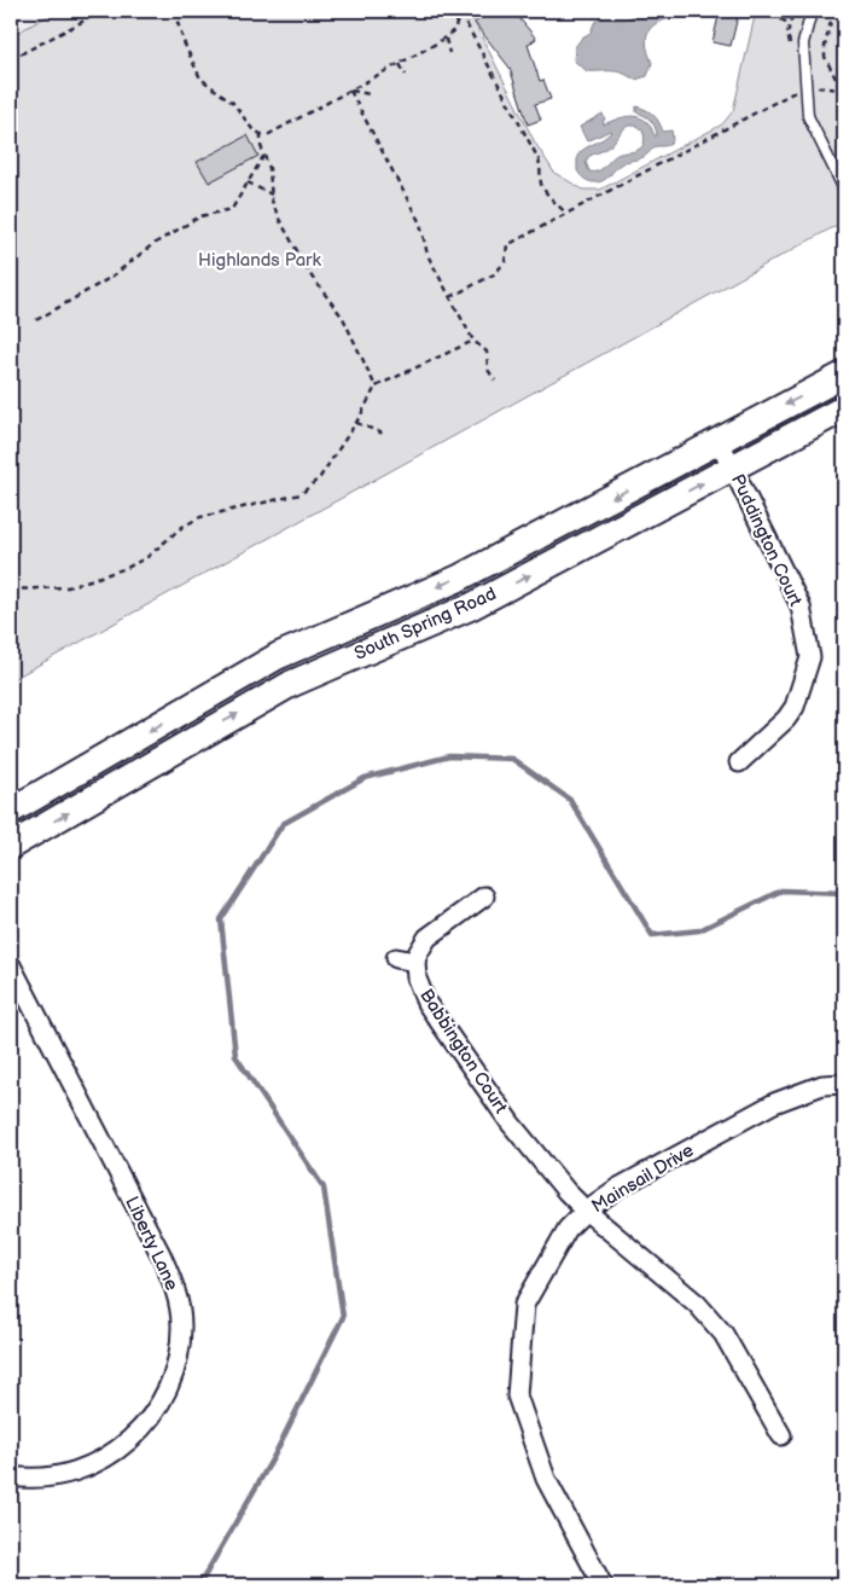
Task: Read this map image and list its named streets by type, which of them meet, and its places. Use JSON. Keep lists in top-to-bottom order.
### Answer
{
  "streets": {
    "main road": ["South Spring Road"],
    "street": [
      "Puddington Court",
      "Babbington Court",
      "Mainsail Drive",
      "Liberty Lane"
    ]
  },
  "crossings": [
    ["Puddington Court", "South Spring Road"],
    ["Babbington Court", "Mainsail Drive"]
  ],
  "parks": ["Highlands Park"]
}
